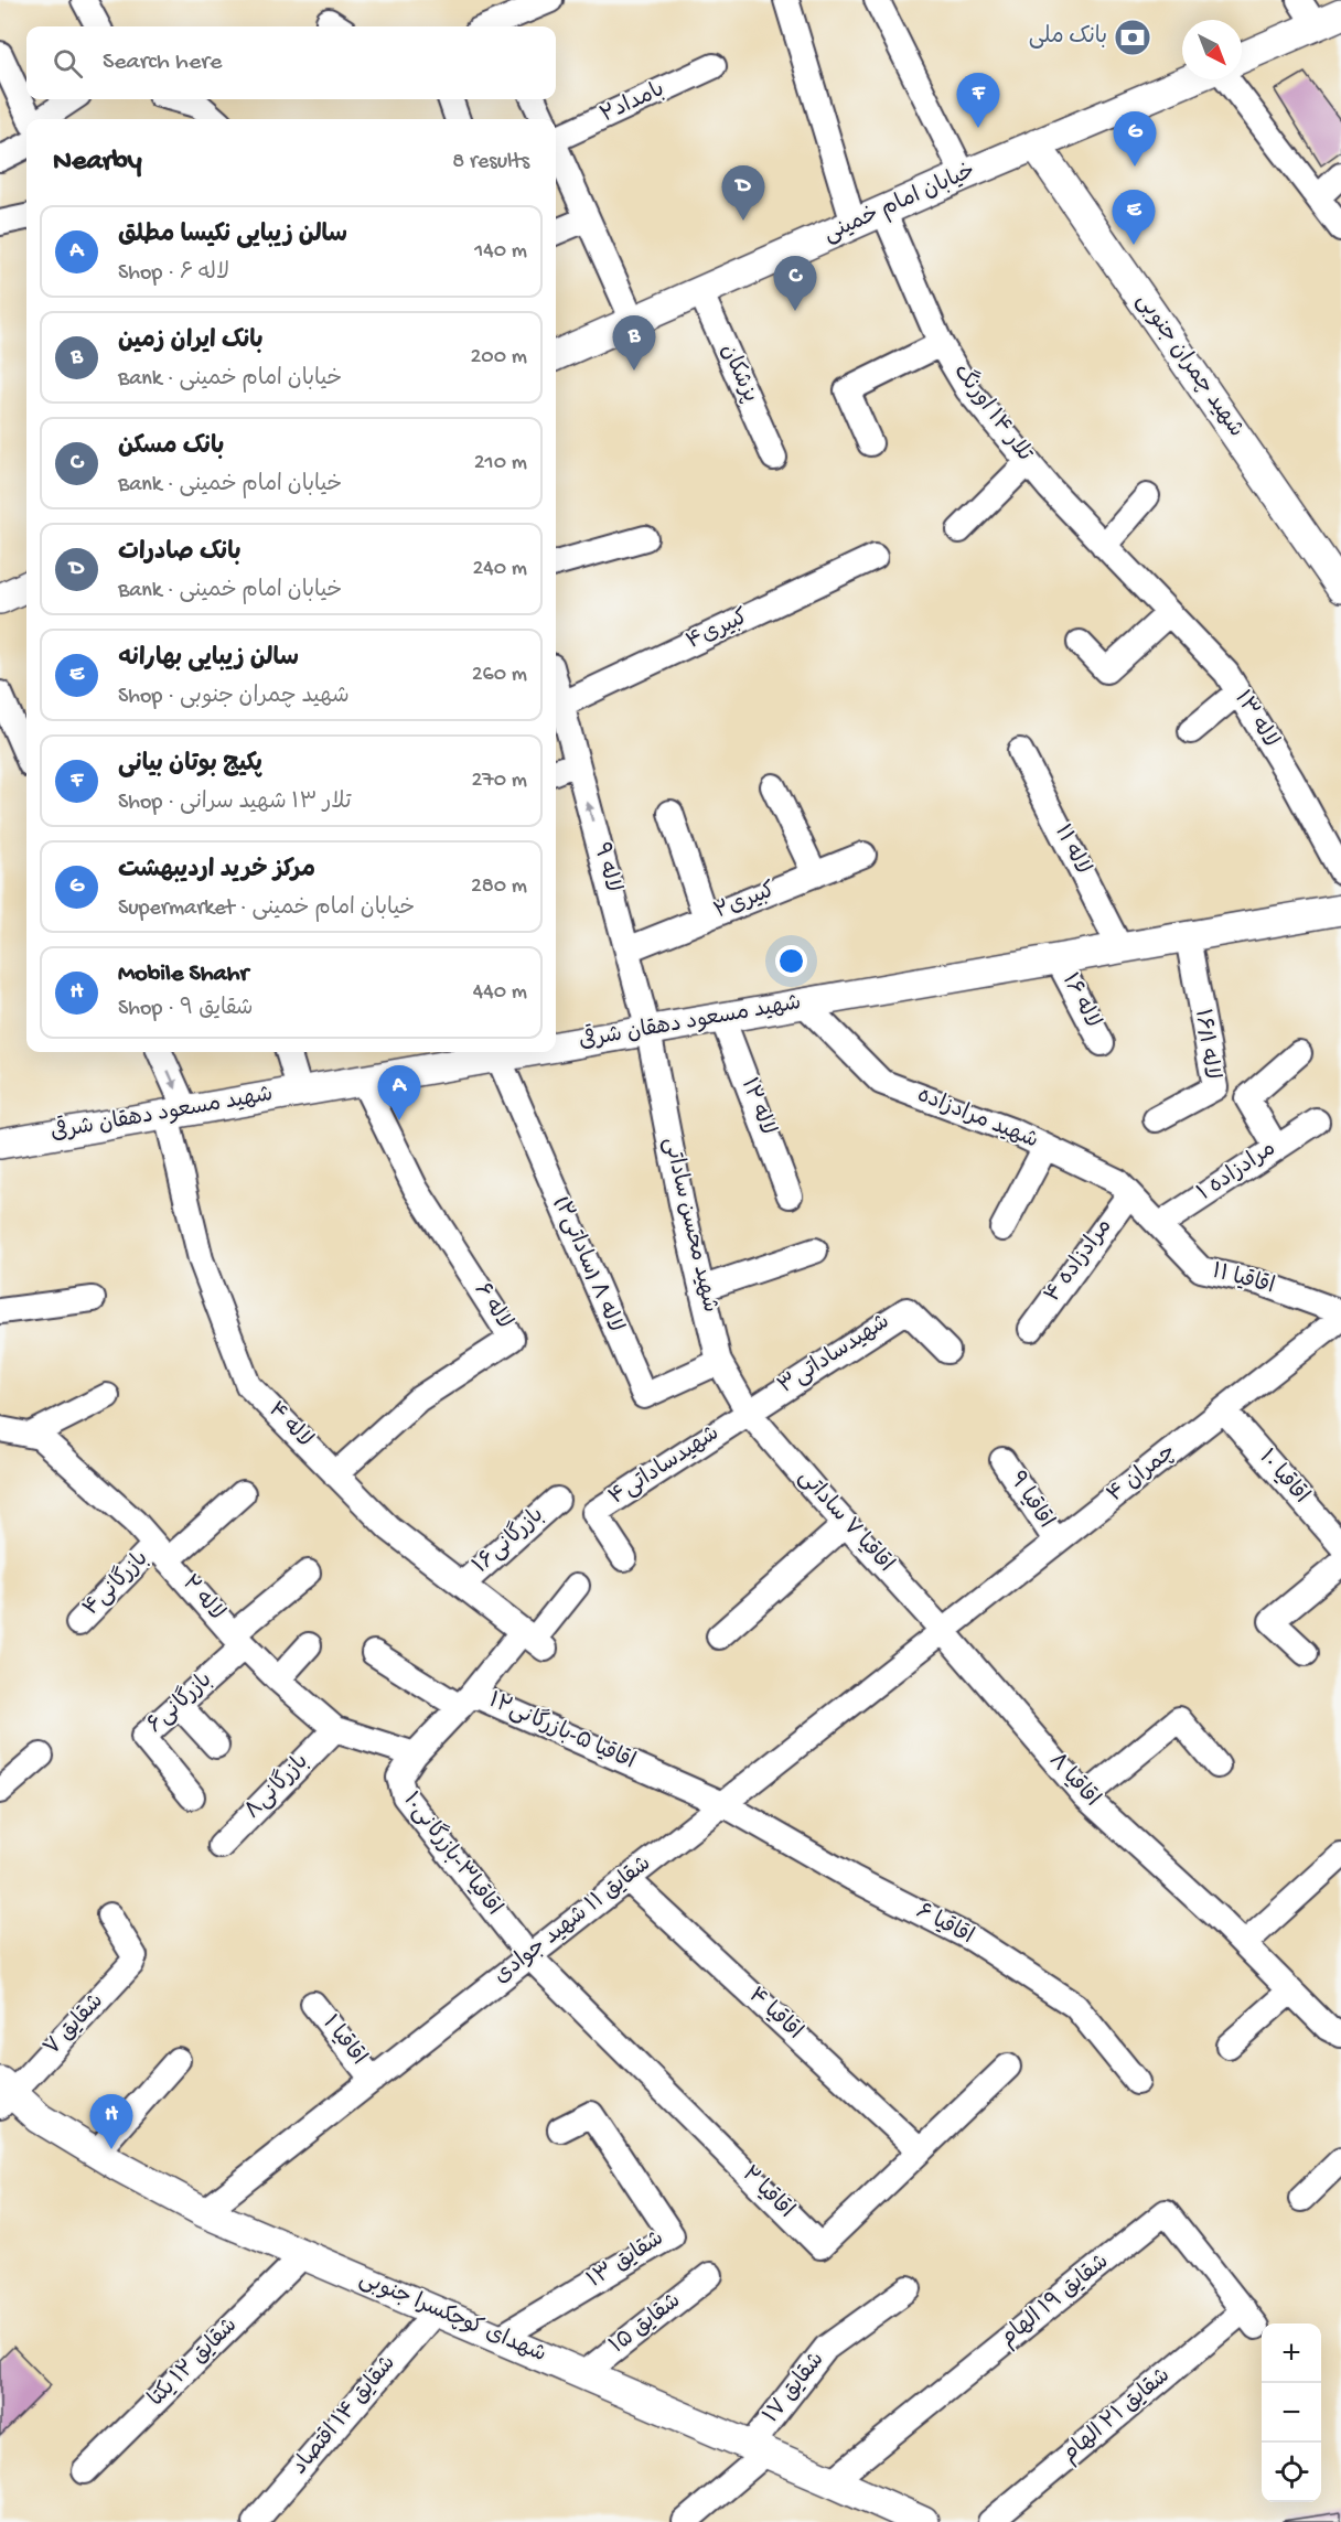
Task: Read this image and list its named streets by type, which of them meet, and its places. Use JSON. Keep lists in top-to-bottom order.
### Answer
{
  "streets": {
    "main road": [
      "خیابان امام خمینی",
      "شهید چمران جنوبی",
      "شهید مسعود دهقان شرقی",
      "شهدای کوچکسرا جنوبی"
    ],
    "street": [
      "بامداد۲",
      "پزشکان",
      "تلار ۱۴ اورنگ",
      "کبیری۴",
      "لاله ۱۳",
      "لاله ۱۱",
      "لاله ۹",
      "کبیری۲",
      "لاله ۱۶",
      "لاله ۱۶/۱",
      "لاله ۱۲",
      "شهید مرادزاده",
      "مرادزاده ۱",
      "شهید محسن ساداتی",
      "مرادزاده ۴",
      "لاله ۸ (ساداتی۲)",
      "اقاقیا ۱۱",
      "لاله ۶",
      "شهیدساداتی۳",
      "لاله ۴",
      "شهیدساداتی۴",
      "چمران ۴",
      "اقاقیا ۱۰",
      "اقاقیا ۹",
      "اقاقیا ۷ ساداتی",
      "بازرگانی۱۶",
      "بازرگانی۴",
      "لاله ۲",
      "بازرگانی۶",
      "اقاقیا ۵-بازرگانی۱۲",
      "اقاقیا ۸",
      "بازرگانی۸",
      "اقاقیا۳-بازرگانی۱۰",
      "شقایق ۱۱ شهید جوادی",
      "اقاقیا ۶",
      "اقاقیا ۴",
      "شقایق ۷",
      "اقاقیا ۱",
      "اقاقیا ۲",
      "شقایق ۱۳",
      "شقایق ۱۹ الهام",
      "شقایق ۱۵",
      "شقایق ۱۲ یکتا",
      "شقایق ۱۷",
      "شقایق ۱۴ اقتصاد",
      "شقایق ۲۱ الهام"
    ]
  },
  "crossings": [
    ["خیابان امام خمینی", "شهید چمران جنوبی"],
    ["خیابان امام خمینی", "پزشکان"],
    ["خیابان امام خمینی", "تلار ۱۴ اورنگ"],
    ["تلار ۱۴ اورنگ", "لاله ۱۳"],
    ["کبیری۴", "لاله ۹"],
    ["لاله ۱۱", "شهید مسعود دهقان شرقی"],
    ["لاله ۹", "کبیری۲"],
    ["لاله ۹", "شهید مسعود دهقان شرقی"],
    ["لاله ۹", "شهید محسن ساداتی"],
    ["لاله ۱۶", "شهید مسعود دهقان شرقی"],
    ["شهید مسعود دهقان شرقی", "لاله ۱۶/۱"],
    ["شهید مسعود دهقان شرقی", "لاله ۱۲"],
    ["شهید مسعود دهقان شرقی", "شهید مرادزاده"],
    ["شهید مسعود دهقان شرقی", "شهید محسن ساداتی"],
    ["شهید مسعود دهقان شرقی", "لاله ۸ (ساداتی۲)"],
    ["شهید مسعود دهقان شرقی", "لاله ۶"],
    ["شهید مسعود دهقان شرقی", "لاله ۴"],
    ["شهید مرادزاده", "مرادزاده ۱"],
    ["شهید مرادزاده", "مرادزاده ۴"],
    ["شهید مرادزاده", "اقاقیا ۱۱"],
    ["مرادزاده ۱", "اقاقیا ۱۱"],
    ["شهید محسن ساداتی", "لاله ۸ (ساداتی۲)"],
    ["شهید محسن ساداتی", "شهیدساداتی۳"],
    ["شهید محسن ساداتی", "شهیدساداتی۴"],
    ["شهید محسن ساداتی", "اقاقیا ۷ ساداتی"],
    ["لاله ۶", "لاله ۴"],
    ["شهیدساداتی۳", "شهیدساداتی۴"],
    ["شهیدساداتی۳", "اقاقیا ۷ ساداتی"],
    ["لاله ۴", "بازرگانی۱۶"],
    ["لاله ۴", "اقاقیا ۵-بازرگانی۱۲"],
    ["شهیدساداتی۴", "اقاقیا ۷ ساداتی"],
    ["چمران ۴", "اقاقیا ۱۰"],
    ["چمران ۴", "اقاقیا ۹"],
    ["چمران ۴", "اقاقیا ۷ ساداتی"],
    ["چمران ۴", "اقاقیا ۸"],
    ["چمران ۴", "شقایق ۱۱ شهید جوادی"],
    ["اقاقیا ۷ ساداتی", "اقاقیا ۸"],
    ["اقاقیا ۷ ساداتی", "شقایق ۱۱ شهید جوادی"],
    ["بازرگانی۴", "لاله ۲"],
    ["لاله ۲", "بازرگانی۶"],
    ["لاله ۲", "بازرگانی۸"],
    ["لاله ۲", "اقاقیا۳-بازرگانی۱۰"],
    ["اقاقیا ۵-بازرگانی۱۲", "اقاقیا۳-بازرگانی۱۰"],
    ["اقاقیا ۵-بازرگانی۱۲", "شقایق ۱۱ شهید جوادی"],
    ["اقاقیا ۵-بازرگانی۱۲", "اقاقیا ۶"],
    ["اقاقیا ۸", "شقایق ۱۱ شهید جوادی"],
    ["اقاقیا۳-بازرگانی۱۰", "شقایق ۱۱ شهید جوادی"],
    ["اقاقیا۳-بازرگانی۱۰", "اقاقیا ۲"],
    ["شقایق ۱۱ شهید جوادی", "اقاقیا ۶"],
    ["شقایق ۱۱ شهید جوادی", "اقاقیا ۴"],
    ["شقایق ۱۱ شهید جوادی", "اقاقیا ۱"],
    ["شقایق ۱۱ شهید جوادی", "اقاقیا ۲"],
    ["شقایق ۱۱ شهید جوادی", "شهدای کوچکسرا جنوبی"],
    ["اقاقیا ۴", "اقاقیا ۲"],
    ["شقایق ۷", "شهدای کوچکسرا جنوبی"],
    ["شقایق ۱۳", "شهدای کوچکسرا جنوبی"],
    ["شقایق ۱۹ الهام", "شهدای کوچکسرا جنوبی"],
    ["شقایق ۱۹ الهام", "شقایق ۲۱ الهام"],
    ["شهدای کوچکسرا جنوبی", "شقایق ۱۵"],
    ["شهدای کوچکسرا جنوبی", "شقایق ۱۲ یکتا"],
    ["شهدای کوچکسرا جنوبی", "شقایق ۱۷"],
    ["شهدای کوچکسرا جنوبی", "شقایق ۱۴ اقتصاد"]
  ],
  "places": {
    "bank": ["بانک ملی"]
  },
  "north": "bottom right",
  "page": {
    "search": "Search here",
    "pins": [
      "F",
      "G",
      "D",
      "E",
      "C",
      "B",
      "A",
      "H"
    ],
    "heading": ["Nearby", "8 results"],
    "list": [
      {
        "mark": "A",
        "name": "سالن زیبایی نکیسا مطلق",
        "note": "Shop · لاله ۶",
        "value": "140 m"
      },
      {
        "mark": "B",
        "name": "بانک ایران زمین",
        "note": "Bank · خیابان امام خمینی",
        "value": "200 m"
      },
      {
        "mark": "C",
        "name": "بانک مسکن",
        "note": "Bank · خیابان امام خمینی",
        "value": "210 m"
      },
      {
        "mark": "D",
        "name": "بانک صادرات",
        "note": "Bank · خیابان امام خمینی",
        "value": "240 m"
      },
      {
        "mark": "E",
        "name": "سالن زیبایی بهارانه",
        "note": "Shop · شهید چمران جنوبی",
        "value": "260 m"
      },
      {
        "mark": "F",
        "name": "پکیج بوتان بیانی",
        "note": "Shop · تلار ۱۳ شهید سرانی",
        "value": "270 m"
      },
      {
        "mark": "G",
        "name": "مرکز خرید اردیبهشت",
        "note": "Supermarket · خیابان امام خمینی",
        "value": "280 m"
      },
      {
        "mark": "H",
        "name": "Mobile Shahr",
        "note": "Shop · شقایق ۹",
        "value": "440 m"
      }
    ],
    "map_buttons": ["+", "−"]
  }
}
